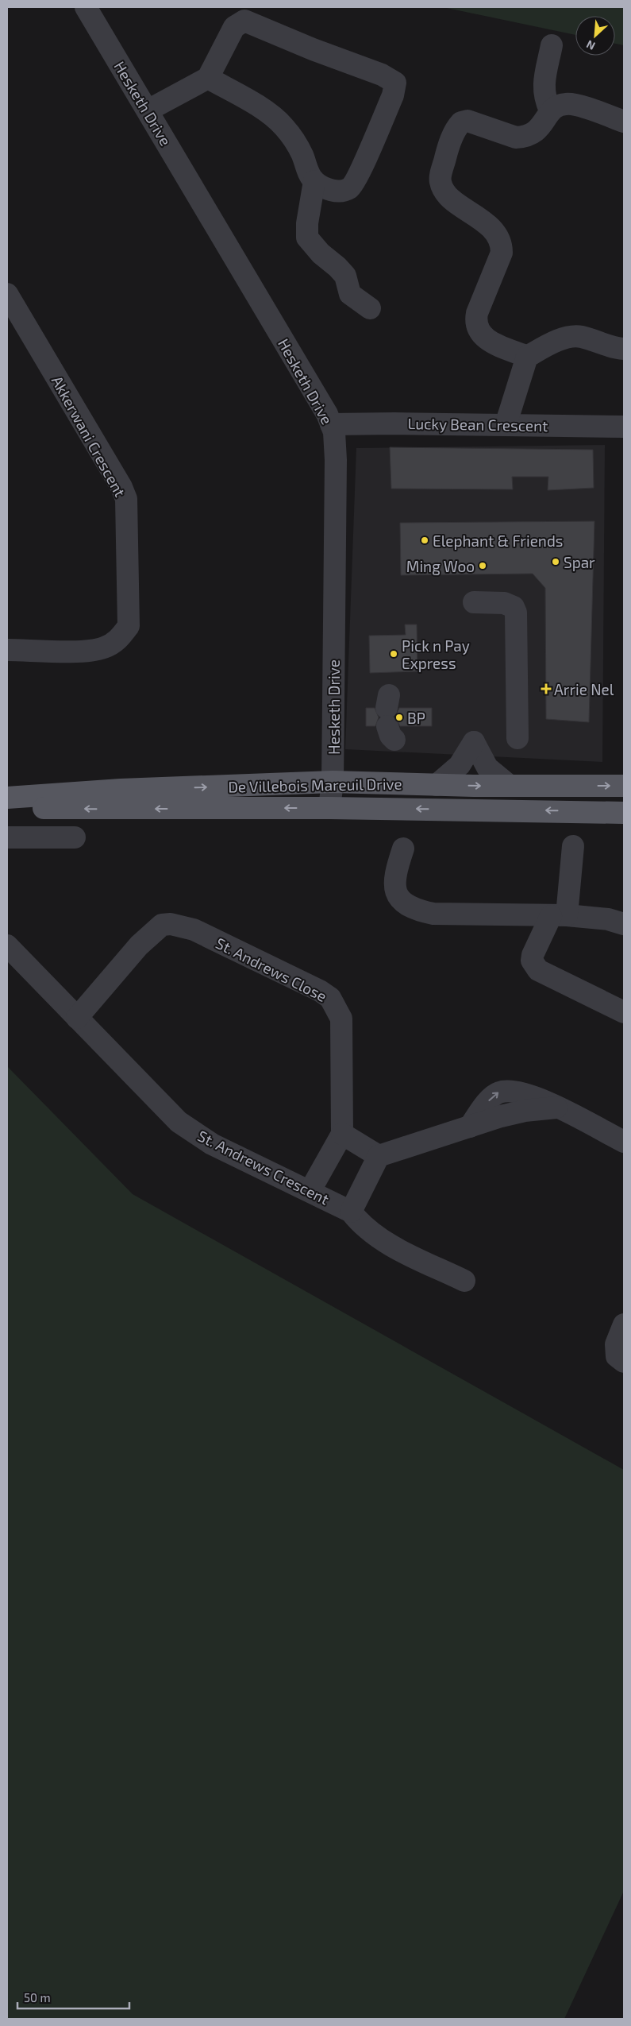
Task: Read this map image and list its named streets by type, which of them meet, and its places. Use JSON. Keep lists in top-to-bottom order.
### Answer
{
  "streets": {
    "main road": ["De Villebois Mareuil Drive"],
    "street": [
      "Hesketh Drive",
      "Lucky Bean Crescent",
      "Akkerwani Crescent",
      "St. Andrews Close",
      "St. Andrews Crescent"
    ]
  },
  "crossings": [
    ["Hesketh Drive", "Lucky Bean Crescent"],
    ["Hesketh Drive", "De Villebois Mareuil Drive"],
    ["St. Andrews Close", "St. Andrews Crescent"]
  ],
  "places": {
    "other": [
      "Elephant & Friends",
      "Spar",
      "Ming Woo",
      "Pick n Pay Express",
      "BP"
    ],
    "health": ["Arrie Nel"]
  },
  "scale_bar": "50 m",
  "north": "bottom left"
}
